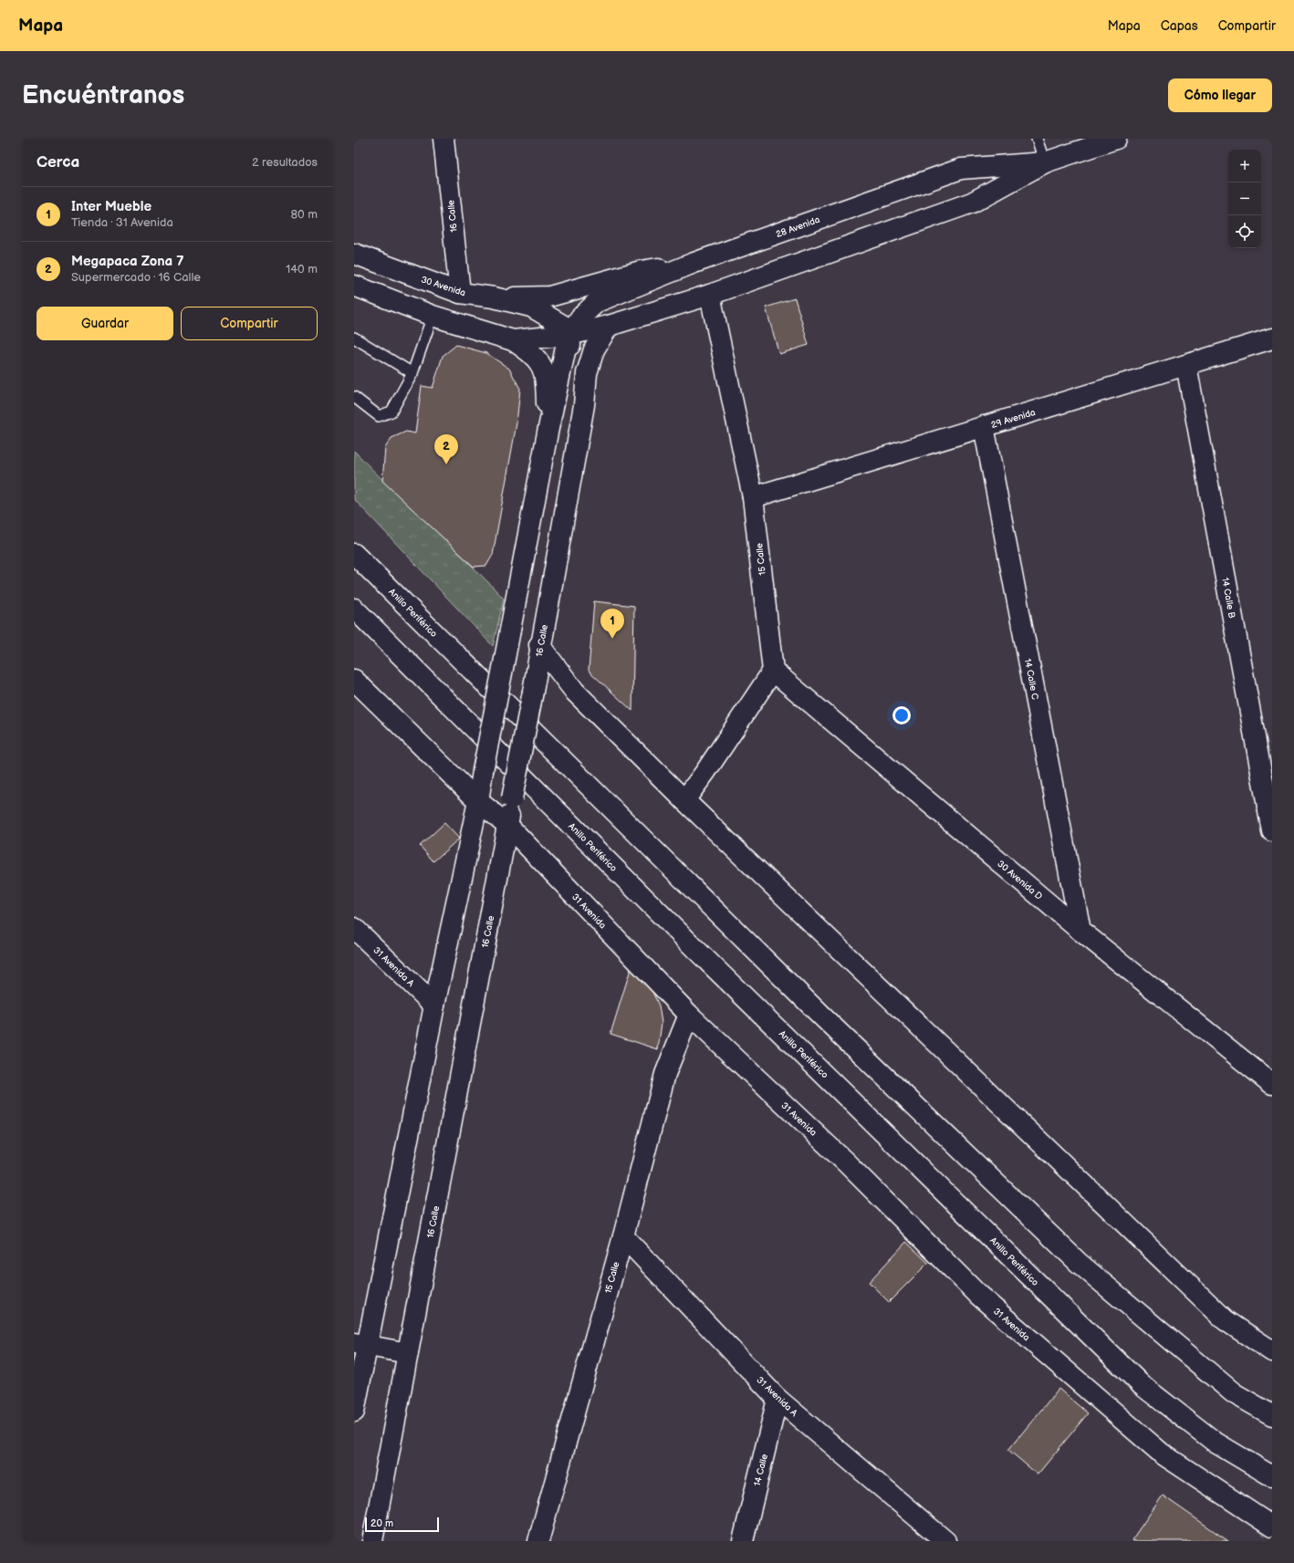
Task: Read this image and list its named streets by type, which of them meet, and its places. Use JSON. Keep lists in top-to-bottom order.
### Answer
{
  "streets": {
    "main road": [
      "16 Calle",
      "28 Avenida",
      "30 Avenida",
      "29 Avenida",
      "15 Calle",
      "14 Calle B",
      "Anillo Periférico",
      "14 Calle C",
      "30 Avenida D",
      "31 Avenida",
      "31 Avenida A",
      "14 Calle"
    ]
  },
  "crossings": [
    ["16 Calle", "28 Avenida"],
    ["16 Calle", "30 Avenida"],
    ["16 Calle", "31 Avenida"],
    ["28 Avenida", "30 Avenida"],
    ["28 Avenida", "15 Calle"],
    ["29 Avenida", "15 Calle"],
    ["29 Avenida", "14 Calle B"],
    ["29 Avenida", "14 Calle C"],
    ["15 Calle", "30 Avenida D"],
    ["15 Calle", "31 Avenida"],
    ["15 Calle", "31 Avenida A"],
    ["14 Calle C", "30 Avenida D"],
    ["31 Avenida A", "14 Calle"]
  ],
  "scale_bar": "20 m",
  "page": {
    "header": "Mapa",
    "nav": ["Mapa", "Capas", "Compartir"],
    "buttons": [
      "Cómo llegar",
      ["Guardar", "Compartir"]
    ],
    "title": "Encuéntranos",
    "heading": ["Cerca", "2 resultados"],
    "map_buttons": ["+", "−"],
    "list": [
      {
        "mark": "1",
        "name": "Inter Mueble",
        "note": "Tienda · 31 Avenida",
        "value": "80 m"
      },
      {
        "mark": "2",
        "name": "Megapaca Zona 7",
        "note": "Supermercado · 16 Calle",
        "value": "140 m"
      }
    ],
    "pins": ["2", "1"],
    "scale": "20 m"
  }
}
